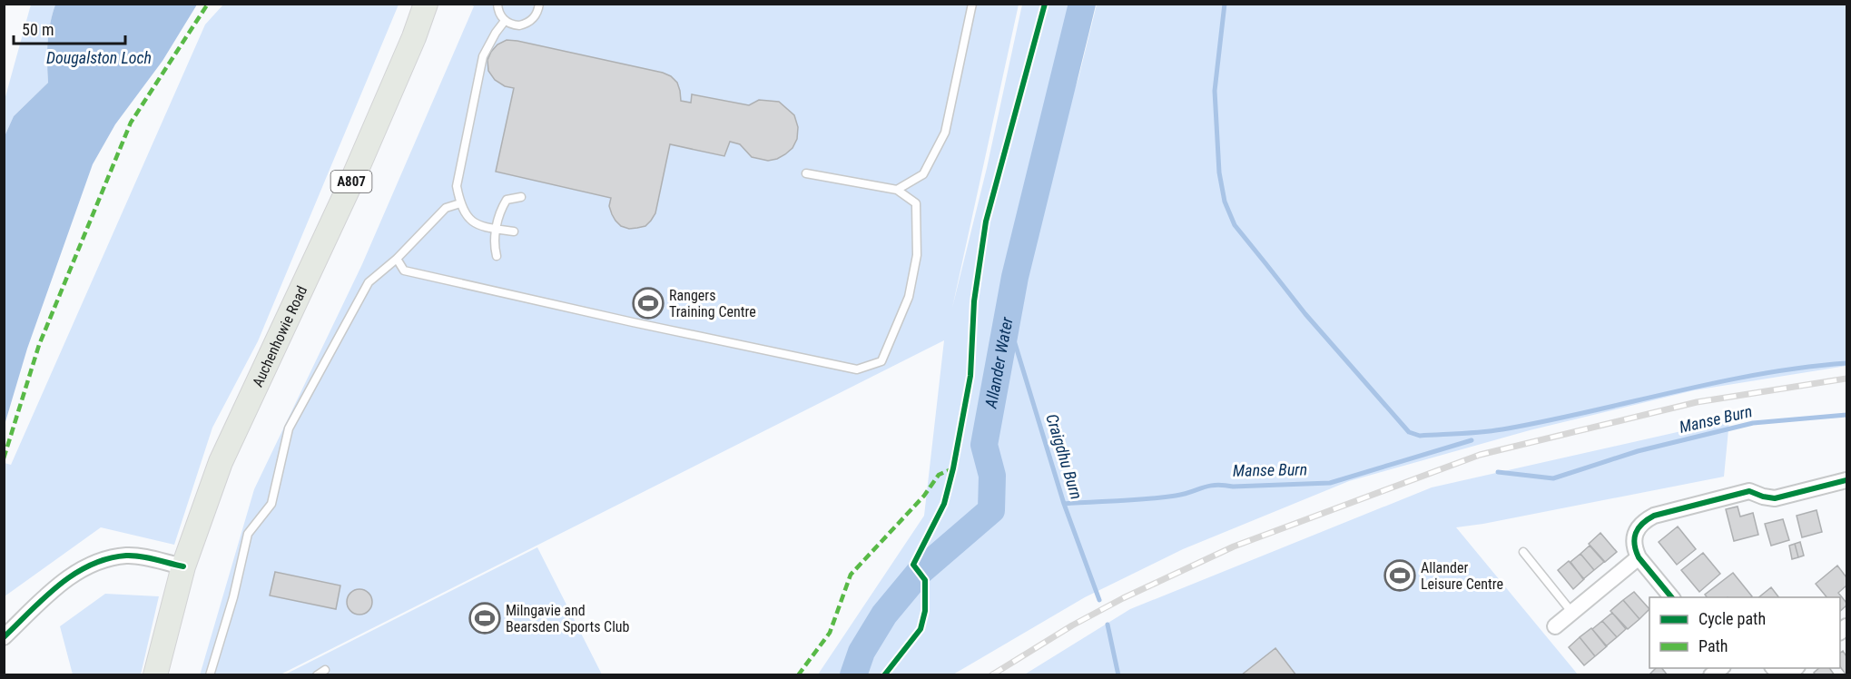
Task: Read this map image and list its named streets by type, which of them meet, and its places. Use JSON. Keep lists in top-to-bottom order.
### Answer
{
  "streets": {
    "main road": ["A807", "Auchenhowie Road"]
  },
  "water": [
    "Dougalston Loch",
    "Allander Water",
    "Manse Burn",
    "Craigdhu Burn"
  ],
  "places": {
    "sports": ["Rangers Training Centre", "Allander Leisure Centre", "Milngavie and Bearsden Sports Club"]
  },
  "legend": ["Cycle path", "Path"],
  "scale_bar": "50 m"
}
